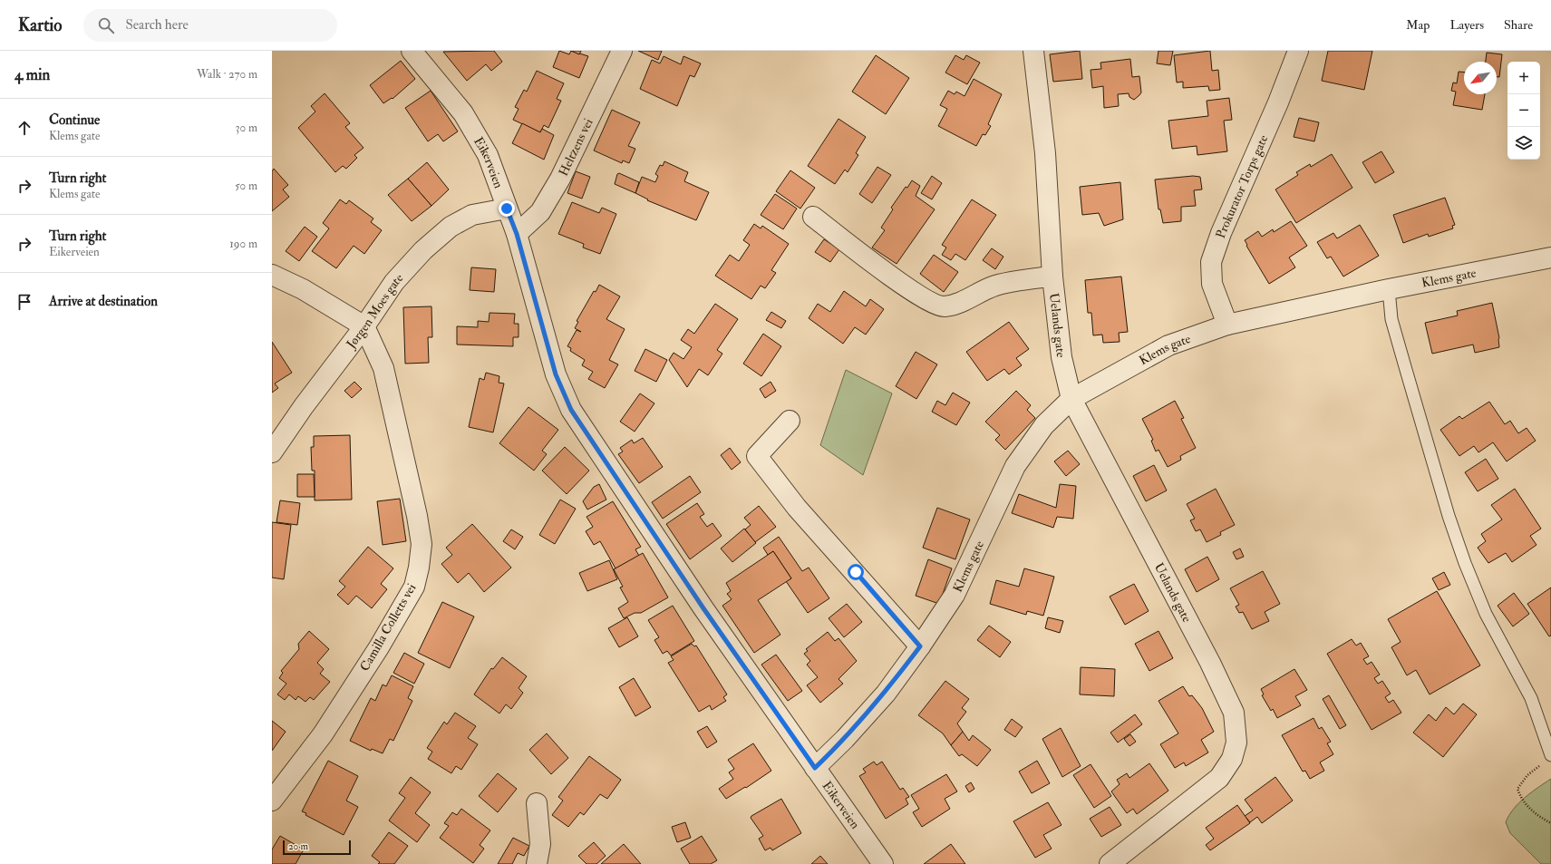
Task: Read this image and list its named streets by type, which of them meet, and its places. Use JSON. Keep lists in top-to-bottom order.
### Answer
{
  "streets": {
    "street": [
      "Heltzens vei",
      "Eikerveien",
      "Prokurator Torps gate",
      "Klems gate",
      "Jørgen Moes gate",
      "Uelands gate",
      "Camilla Colletts vei"
    ]
  },
  "crossings": [
    ["Heltzens vei", "Eikerveien"],
    ["Eikerveien", "Klems gate"],
    ["Eikerveien", "Jørgen Moes gate"],
    ["Prokurator Torps gate", "Klems gate"],
    ["Klems gate", "Uelands gate"],
    ["Jørgen Moes gate", "Camilla Colletts vei"]
  ],
  "scale_bar": "20 m",
  "north": "bottom left",
  "page": {
    "header": "Kartio",
    "search": "Search here",
    "nav": ["Map", "Layers", "Share"],
    "heading": ["4 min", "Walk · 270 m"],
    "map_buttons": ["+", "−"],
    "list": [
      ["Continue", "Klems gate", "30 m"],
      ["Turn right", "Klems gate", "50 m"],
      ["Turn right", "Eikerveien", "190 m"],
      "Arrive at destination"
    ],
    "scale": "20 m"
  }
}
